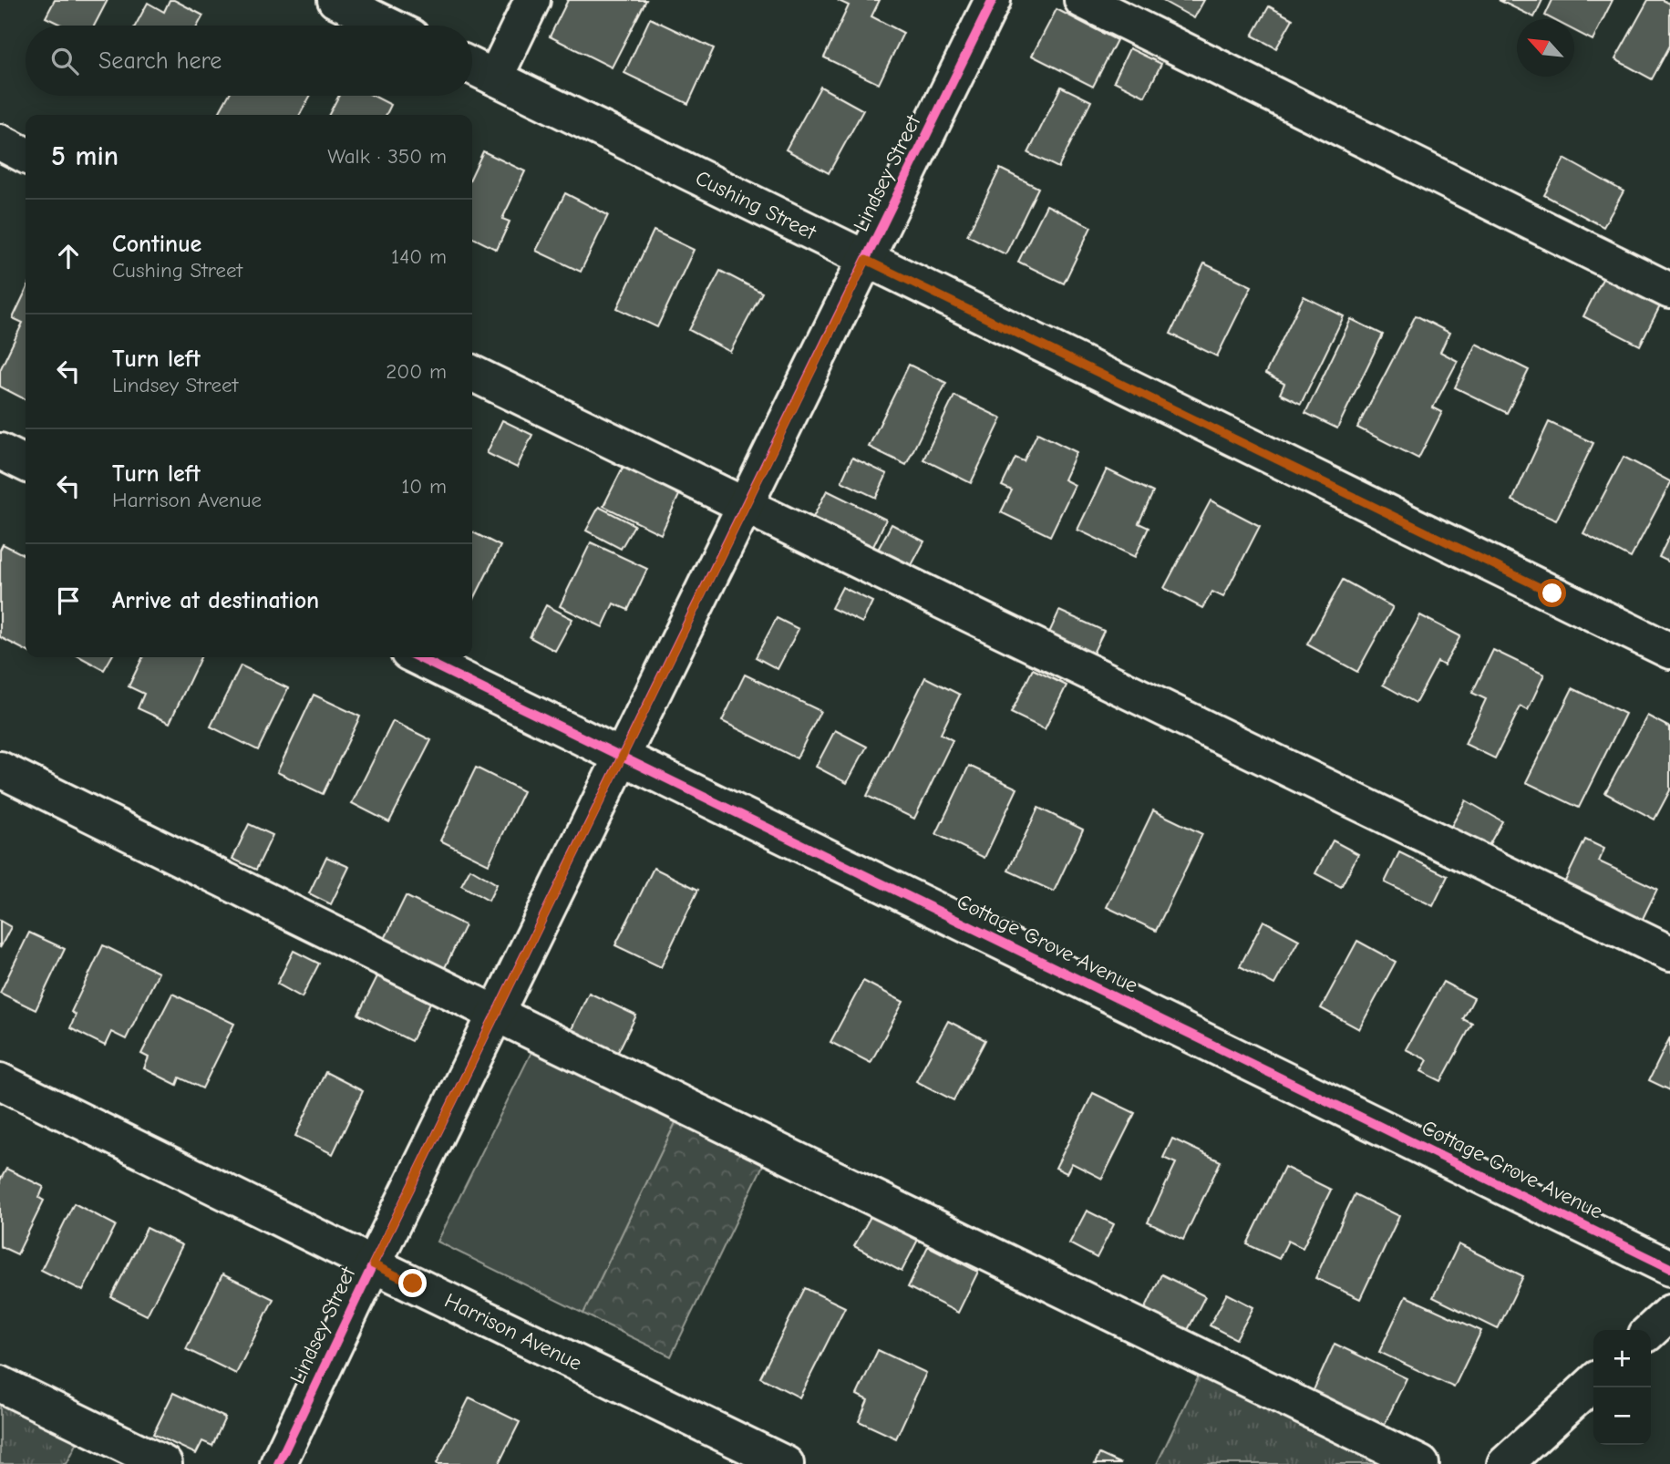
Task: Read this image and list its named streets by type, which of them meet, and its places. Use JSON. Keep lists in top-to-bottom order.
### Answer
{
  "streets": {
    "street": [
      "Lindsey Street",
      "Cushing Street",
      "Cottage Grove Avenue",
      "Harrison Avenue"
    ]
  },
  "crossings": [
    ["Lindsey Street", "Cushing Street"],
    ["Lindsey Street", "Cottage Grove Avenue"],
    ["Lindsey Street", "Harrison Avenue"]
  ],
  "north": "top left",
  "page": {
    "search": "Search here",
    "heading": ["5 min", "Walk · 350 m"],
    "list": [
      ["Continue", "Cushing Street", "140 m"],
      ["Turn left", "Lindsey Street", "200 m"],
      ["Turn left", "Harrison Avenue", "10 m"],
      "Arrive at destination"
    ],
    "map_buttons": ["+", "−"]
  }
}
